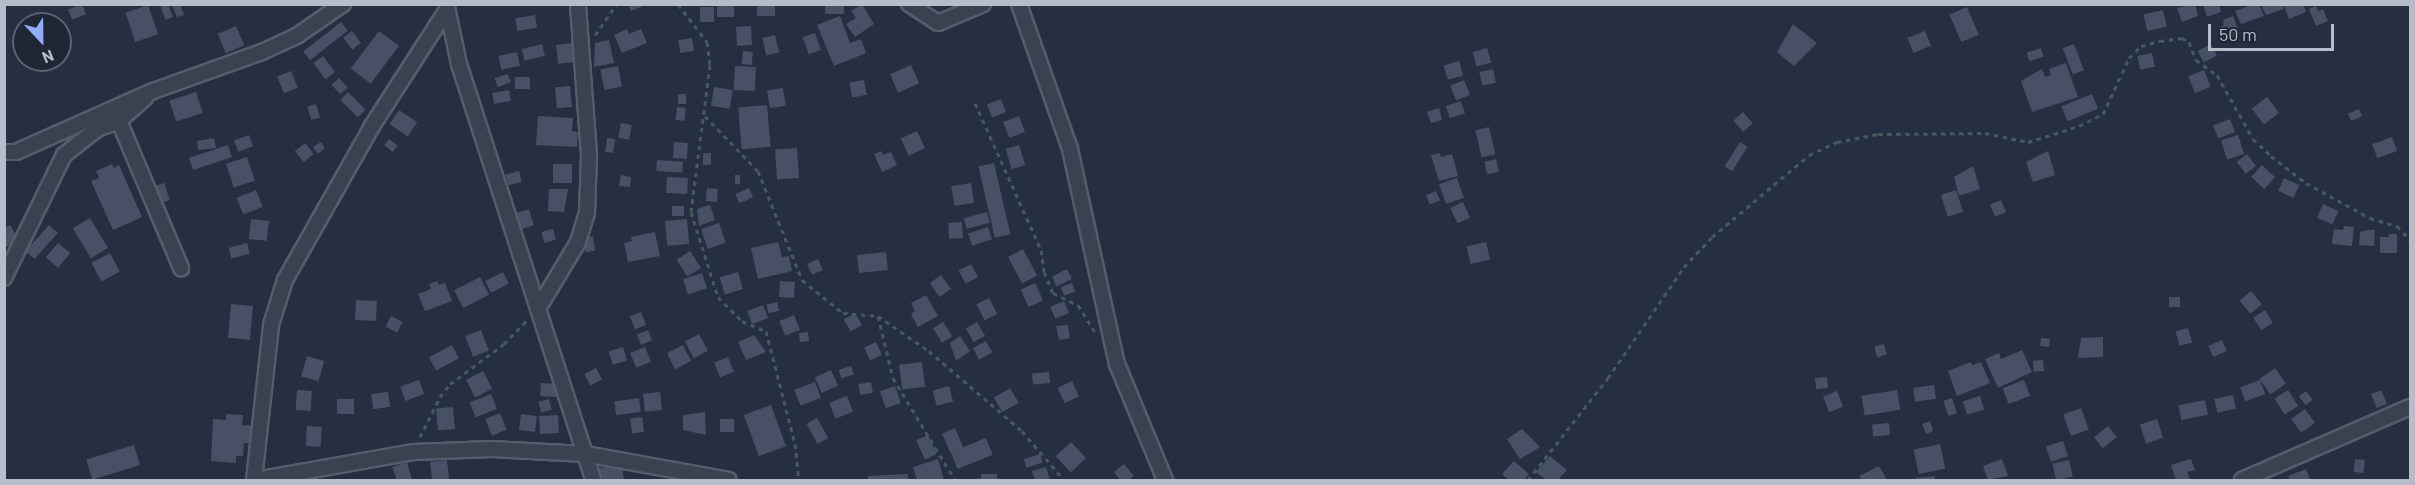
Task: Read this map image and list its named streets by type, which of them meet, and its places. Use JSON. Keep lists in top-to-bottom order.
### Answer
{
  "scale_bar": "50 m",
  "north": "bottom"
}
